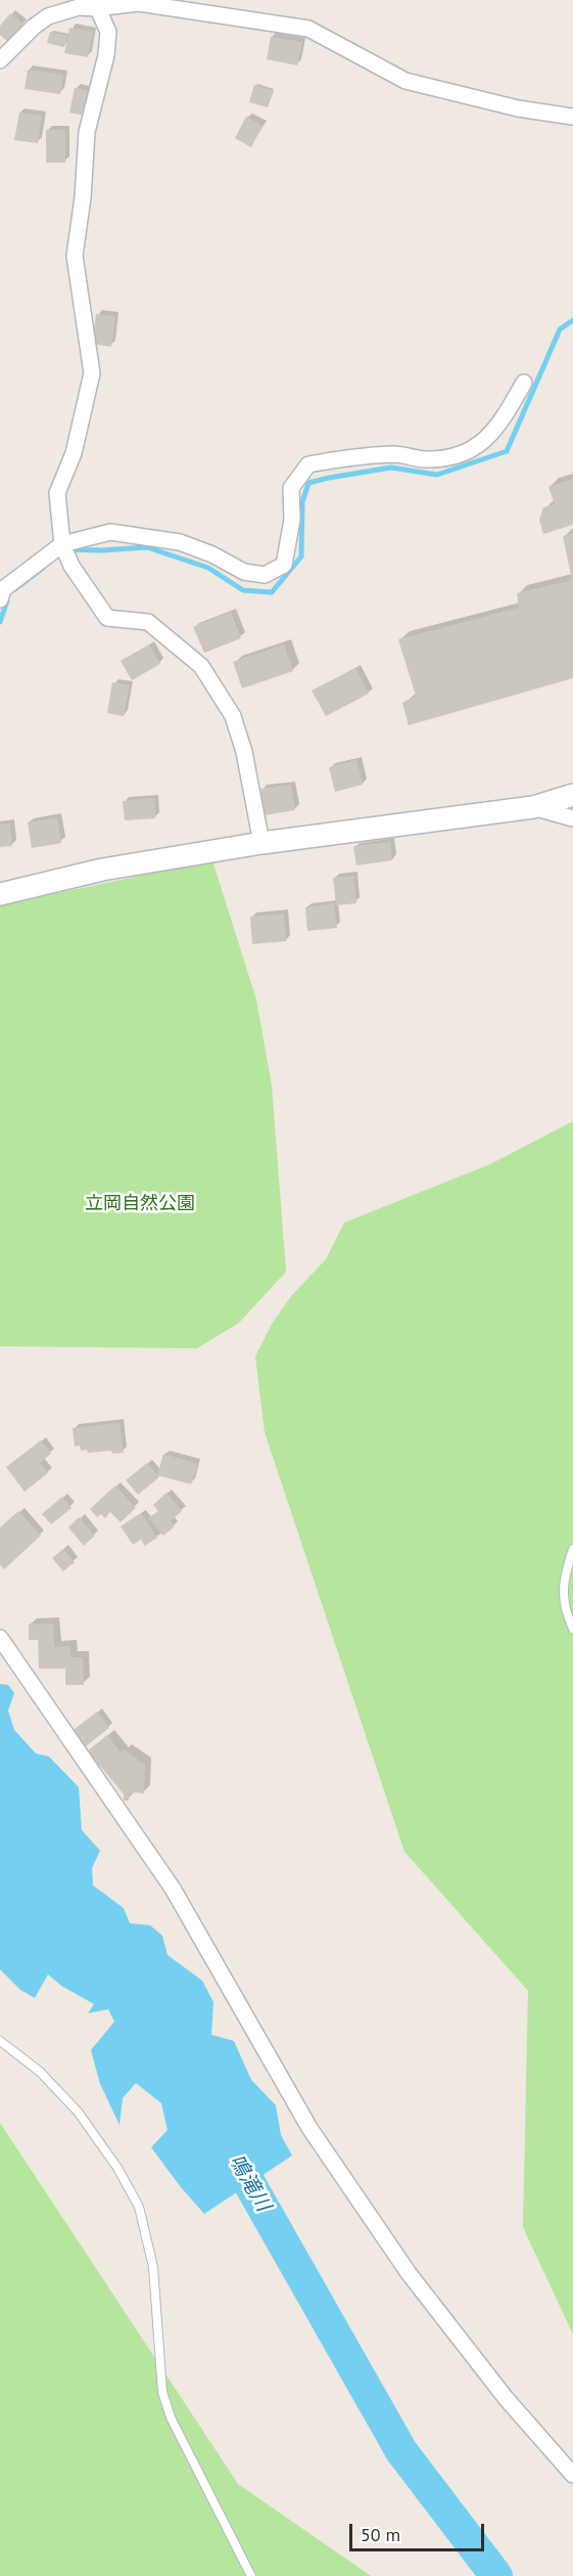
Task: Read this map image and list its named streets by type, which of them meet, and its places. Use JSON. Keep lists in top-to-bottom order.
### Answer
{
  "water": ["鳴滝川"],
  "parks": ["立岡自然公園"],
  "scale_bar": "50 m"
}
